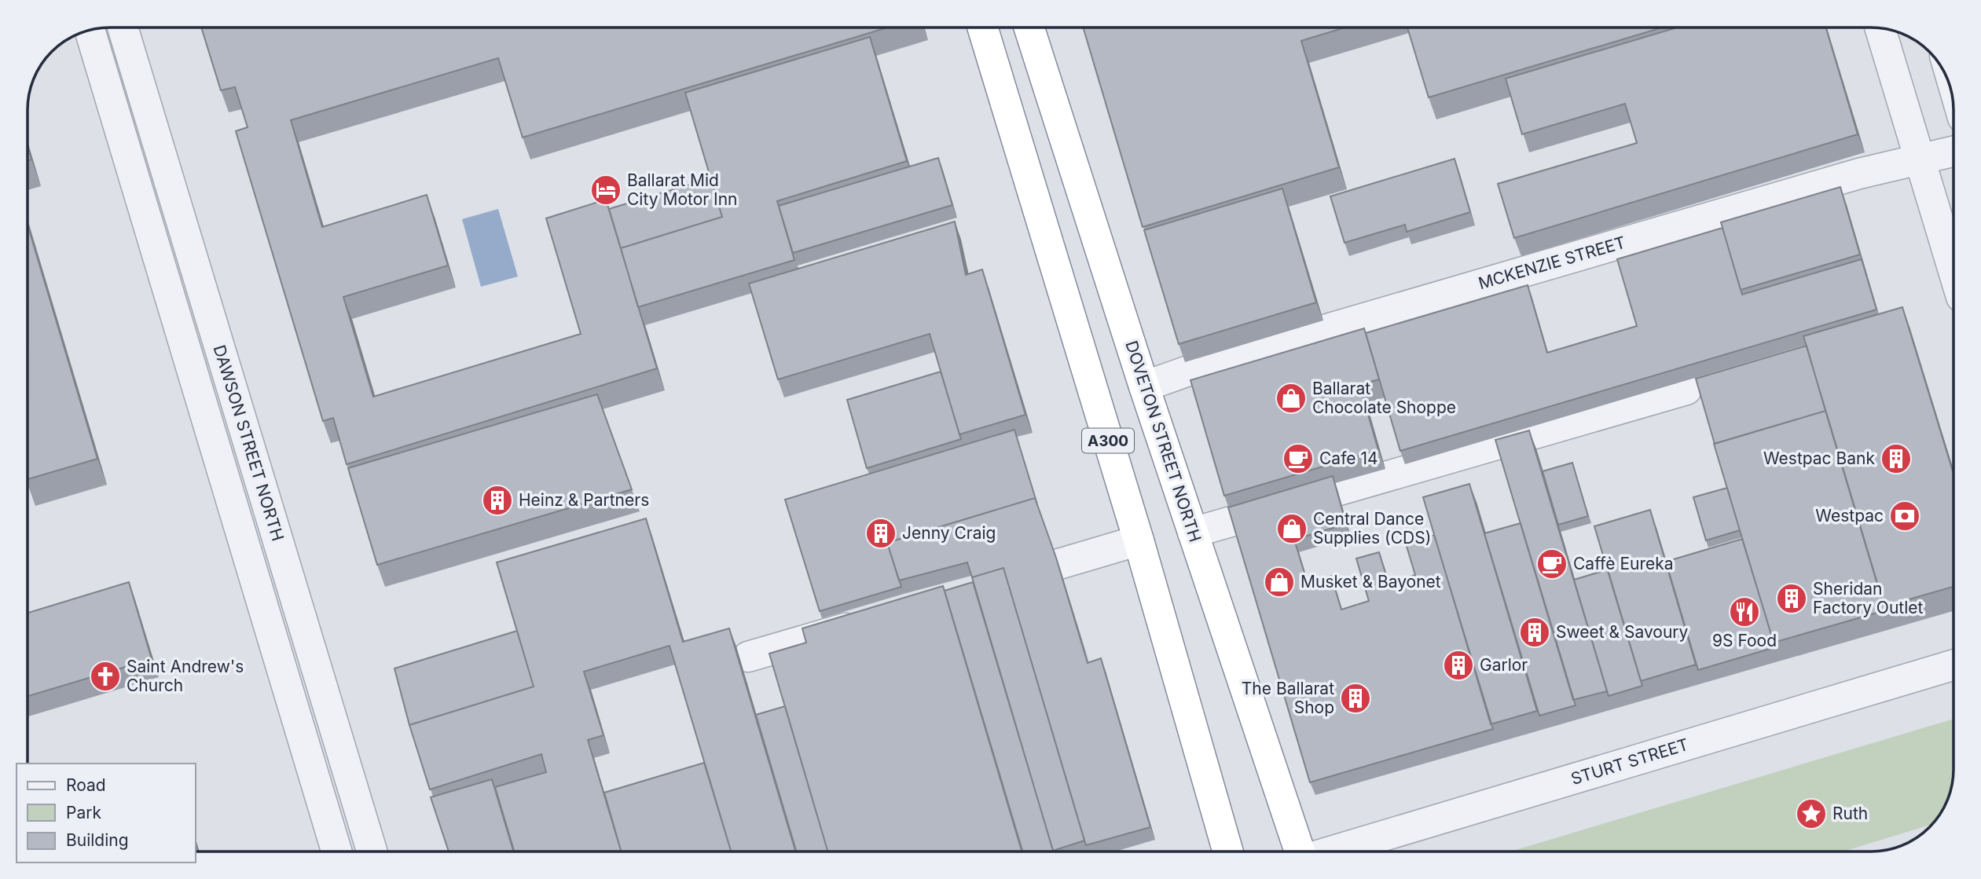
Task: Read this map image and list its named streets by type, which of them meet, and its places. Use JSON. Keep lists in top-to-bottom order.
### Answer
{
  "streets": {
    "highway": ["A300", "DOVETON STREET NORTH"],
    "street": ["MCKENZIE STREET", "DAWSON STREET NORTH", "STURT STREET"]
  },
  "crossings": [
    ["MCKENZIE STREET", "DOVETON STREET NORTH"]
  ],
  "places": {
    "hotel": ["Ballarat Mid City Motor Inn"],
    "shop": ["Ballarat Chocolate Shoppe", "Central Dance Supplies (CDS)", "Musket & Bayonet"],
    "cafe": ["Cafe 14", "Caffè Eureka"],
    "building": [
      "Westpac Bank",
      "Heinz & Partners",
      "Jenny Craig",
      "Sheridan Factory Outlet",
      "Sweet & Savoury",
      "Garlor",
      "The Ballarat Shop"
    ],
    "bank": ["Westpac"],
    "restaurant": ["9S Food"],
    "church": ["Saint Andrew's Church"],
    "place": ["Ruth"]
  },
  "legend": ["Road", "Park", "Building"]
}
